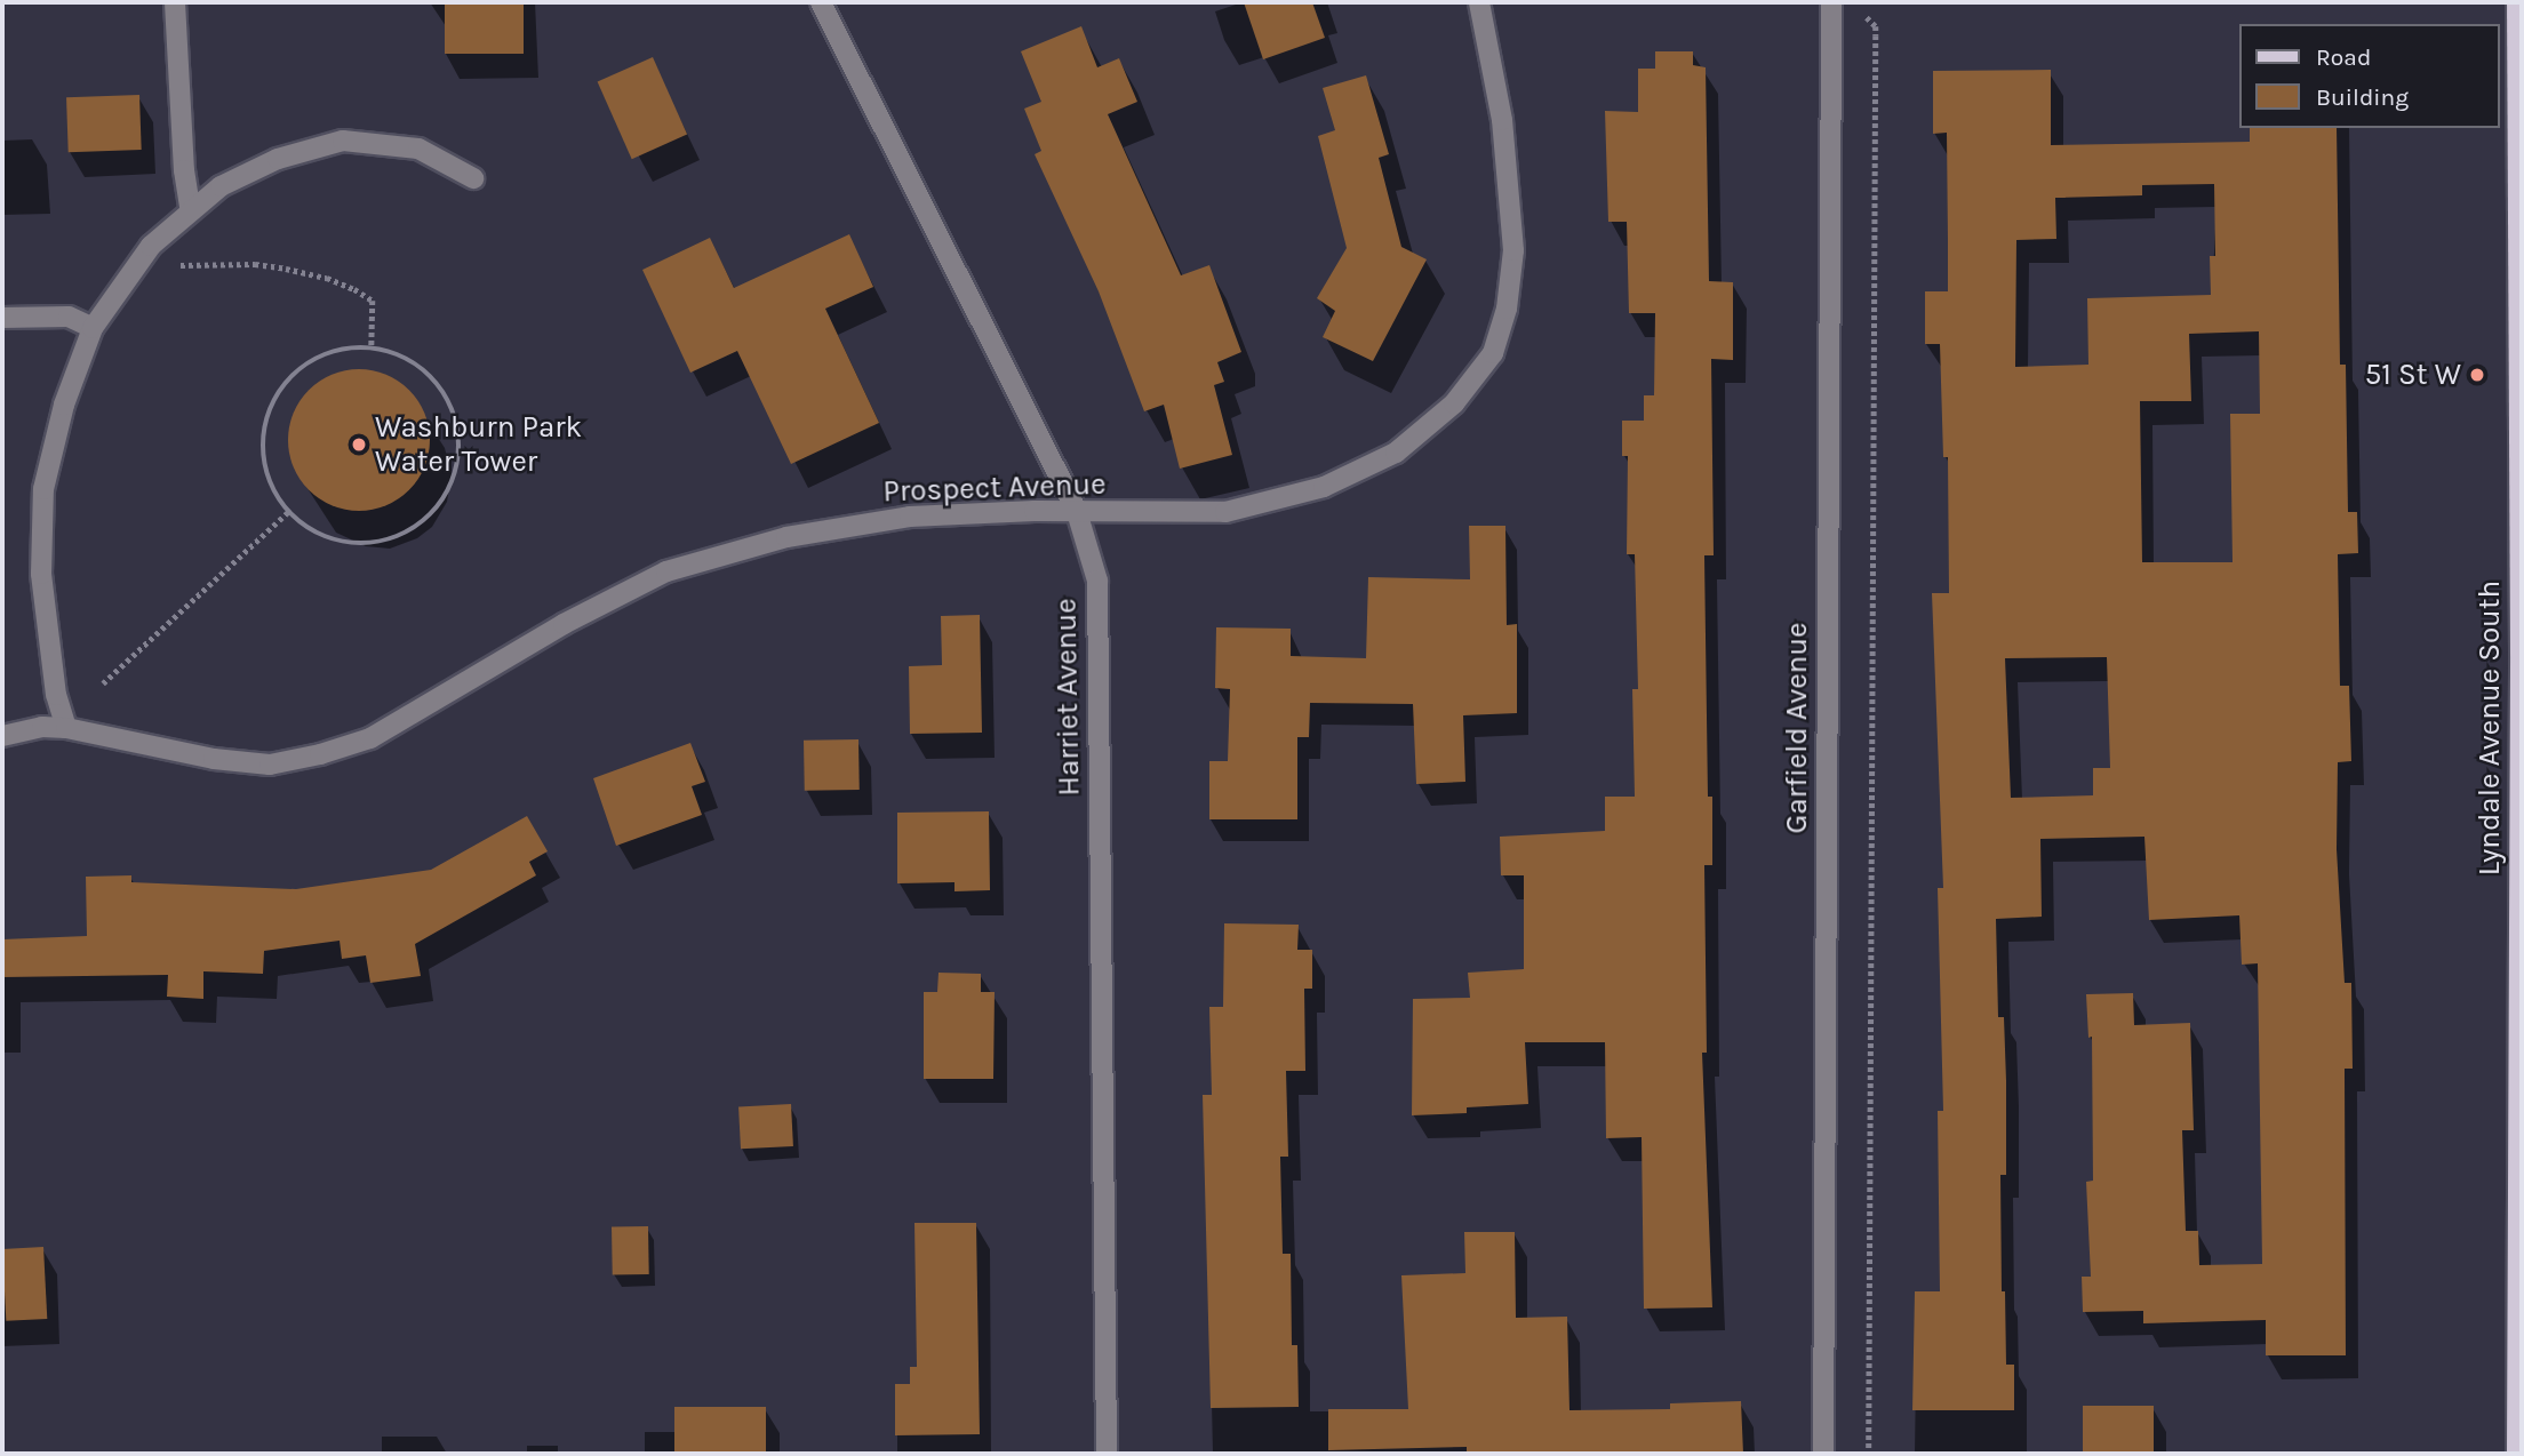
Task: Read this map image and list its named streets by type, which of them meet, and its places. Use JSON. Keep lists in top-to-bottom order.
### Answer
{
  "streets": {
    "main road": ["Lyndale Avenue South"],
    "street": ["Prospect Avenue", "Harriet Avenue", "Garfield Avenue"]
  },
  "crossings": [
    ["Prospect Avenue", "Harriet Avenue"]
  ],
  "places": ["51 St W", "Washburn Park Water Tower"],
  "legend": ["Road", "Building"]
}
